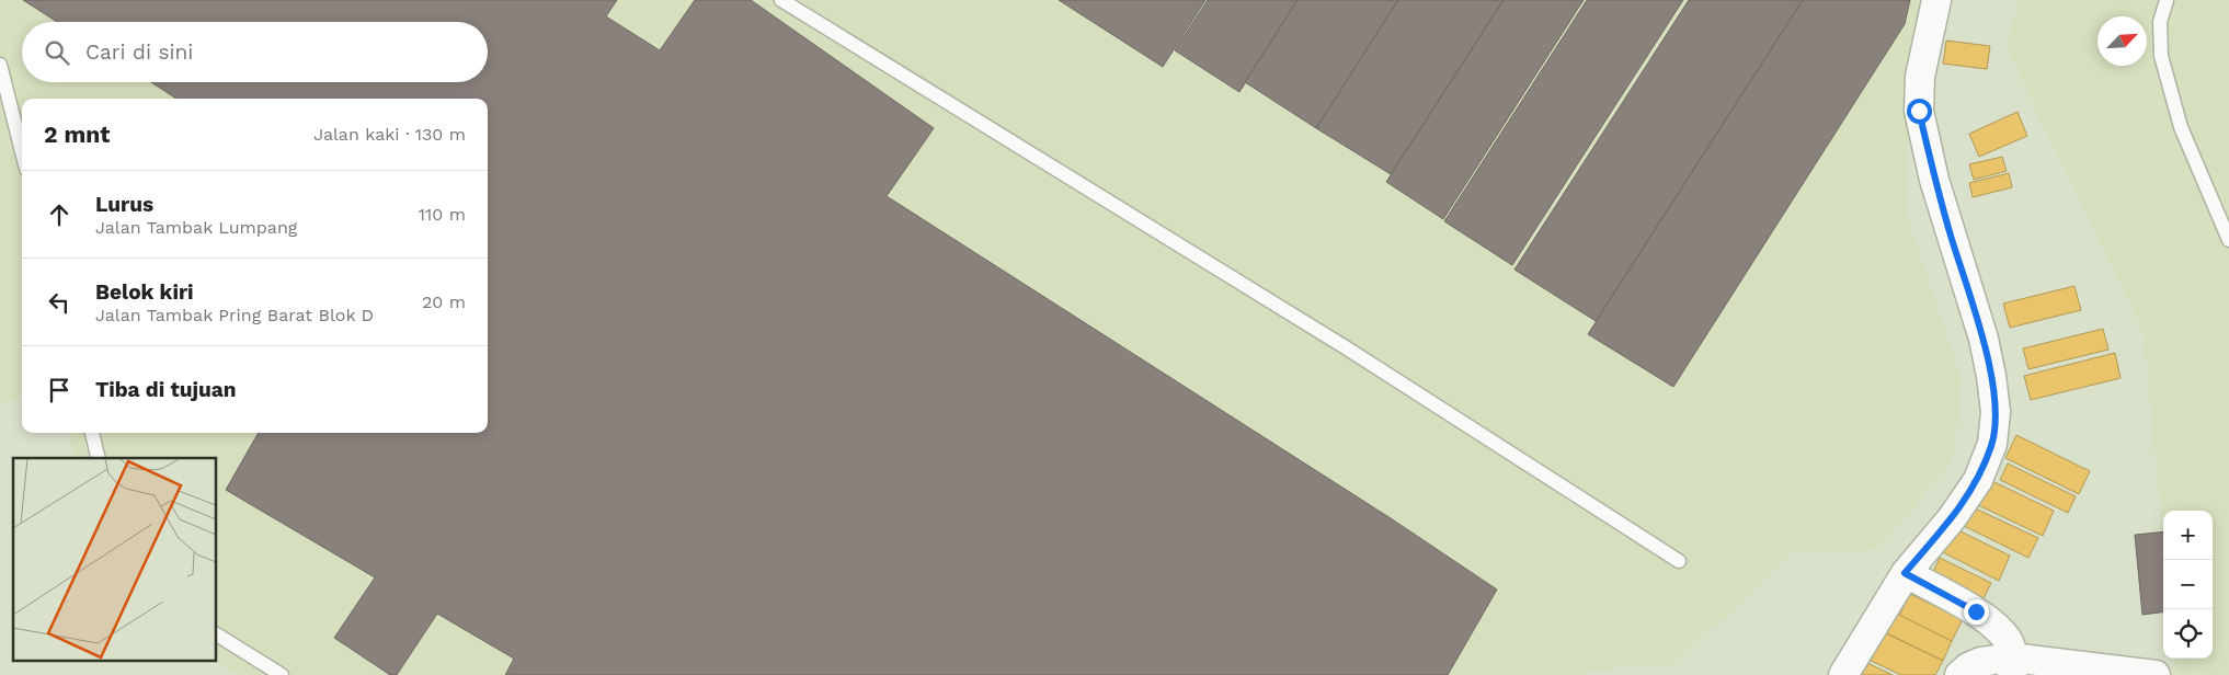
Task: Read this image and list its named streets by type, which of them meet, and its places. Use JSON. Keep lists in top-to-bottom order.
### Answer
{
  "north": "top right",
  "page": {
    "search": "Cari di sini",
    "heading": ["2 mnt", "Jalan kaki · 130 m"],
    "list": [
      ["Lurus", "Jalan Tambak Lumpang", "110 m"],
      ["Belok kiri", "Jalan Tambak Pring Barat Blok D", "20 m"],
      "Tiba di tujuan"
    ],
    "map_buttons": ["+", "−"]
  }
}
